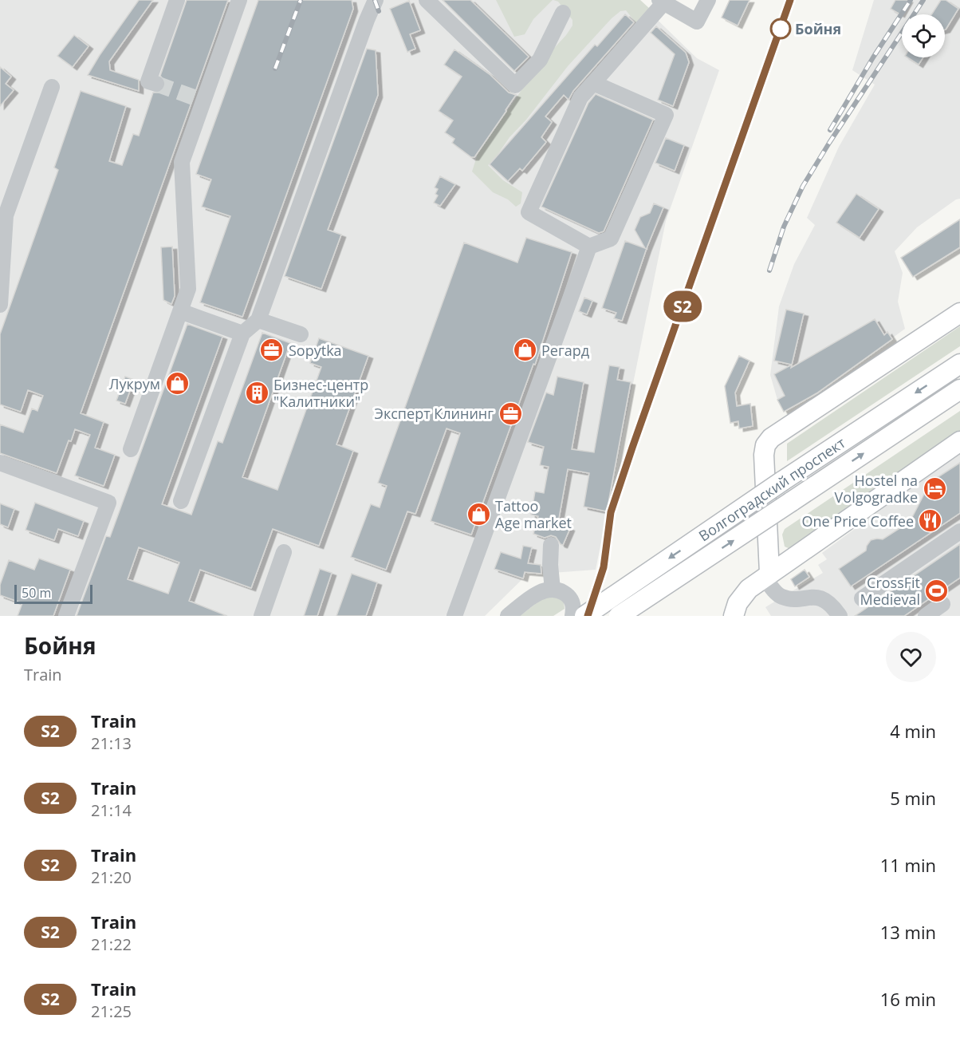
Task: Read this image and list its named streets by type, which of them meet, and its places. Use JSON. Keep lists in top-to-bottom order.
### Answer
{
  "streets": {
    "main road": ["Волгоградский проспект"]
  },
  "places": {
    "other": ["Бойня"],
    "office": ["Sopytka", "Эксперт Клининг"],
    "shop": ["Регард", "Лукрум", "Tattoo Age market"],
    "building": ["Бизнес-центр \"Калитники\""],
    "hotel": ["Hostel na Volgogradke"],
    "restaurant": ["One Price Coffee"],
    "sports": ["CrossFit Medieval"]
  },
  "scale_bar": "50 m",
  "page": {
    "on_map": "S2",
    "scale": "50 m",
    "heading": ["Бойня", "Train"],
    "list": [
      {
        "mark": "S2",
        "name": "Train",
        "note": "21:13",
        "value": "4 min"
      },
      {
        "mark": "S2",
        "name": "Train",
        "note": "21:14",
        "value": "5 min"
      },
      {
        "mark": "S2",
        "name": "Train",
        "note": "21:20",
        "value": "11 min"
      },
      {
        "mark": "S2",
        "name": "Train",
        "note": "21:22",
        "value": "13 min"
      },
      {
        "mark": "S2",
        "name": "Train",
        "note": "21:25",
        "value": "16 min"
      }
    ]
  }
}
